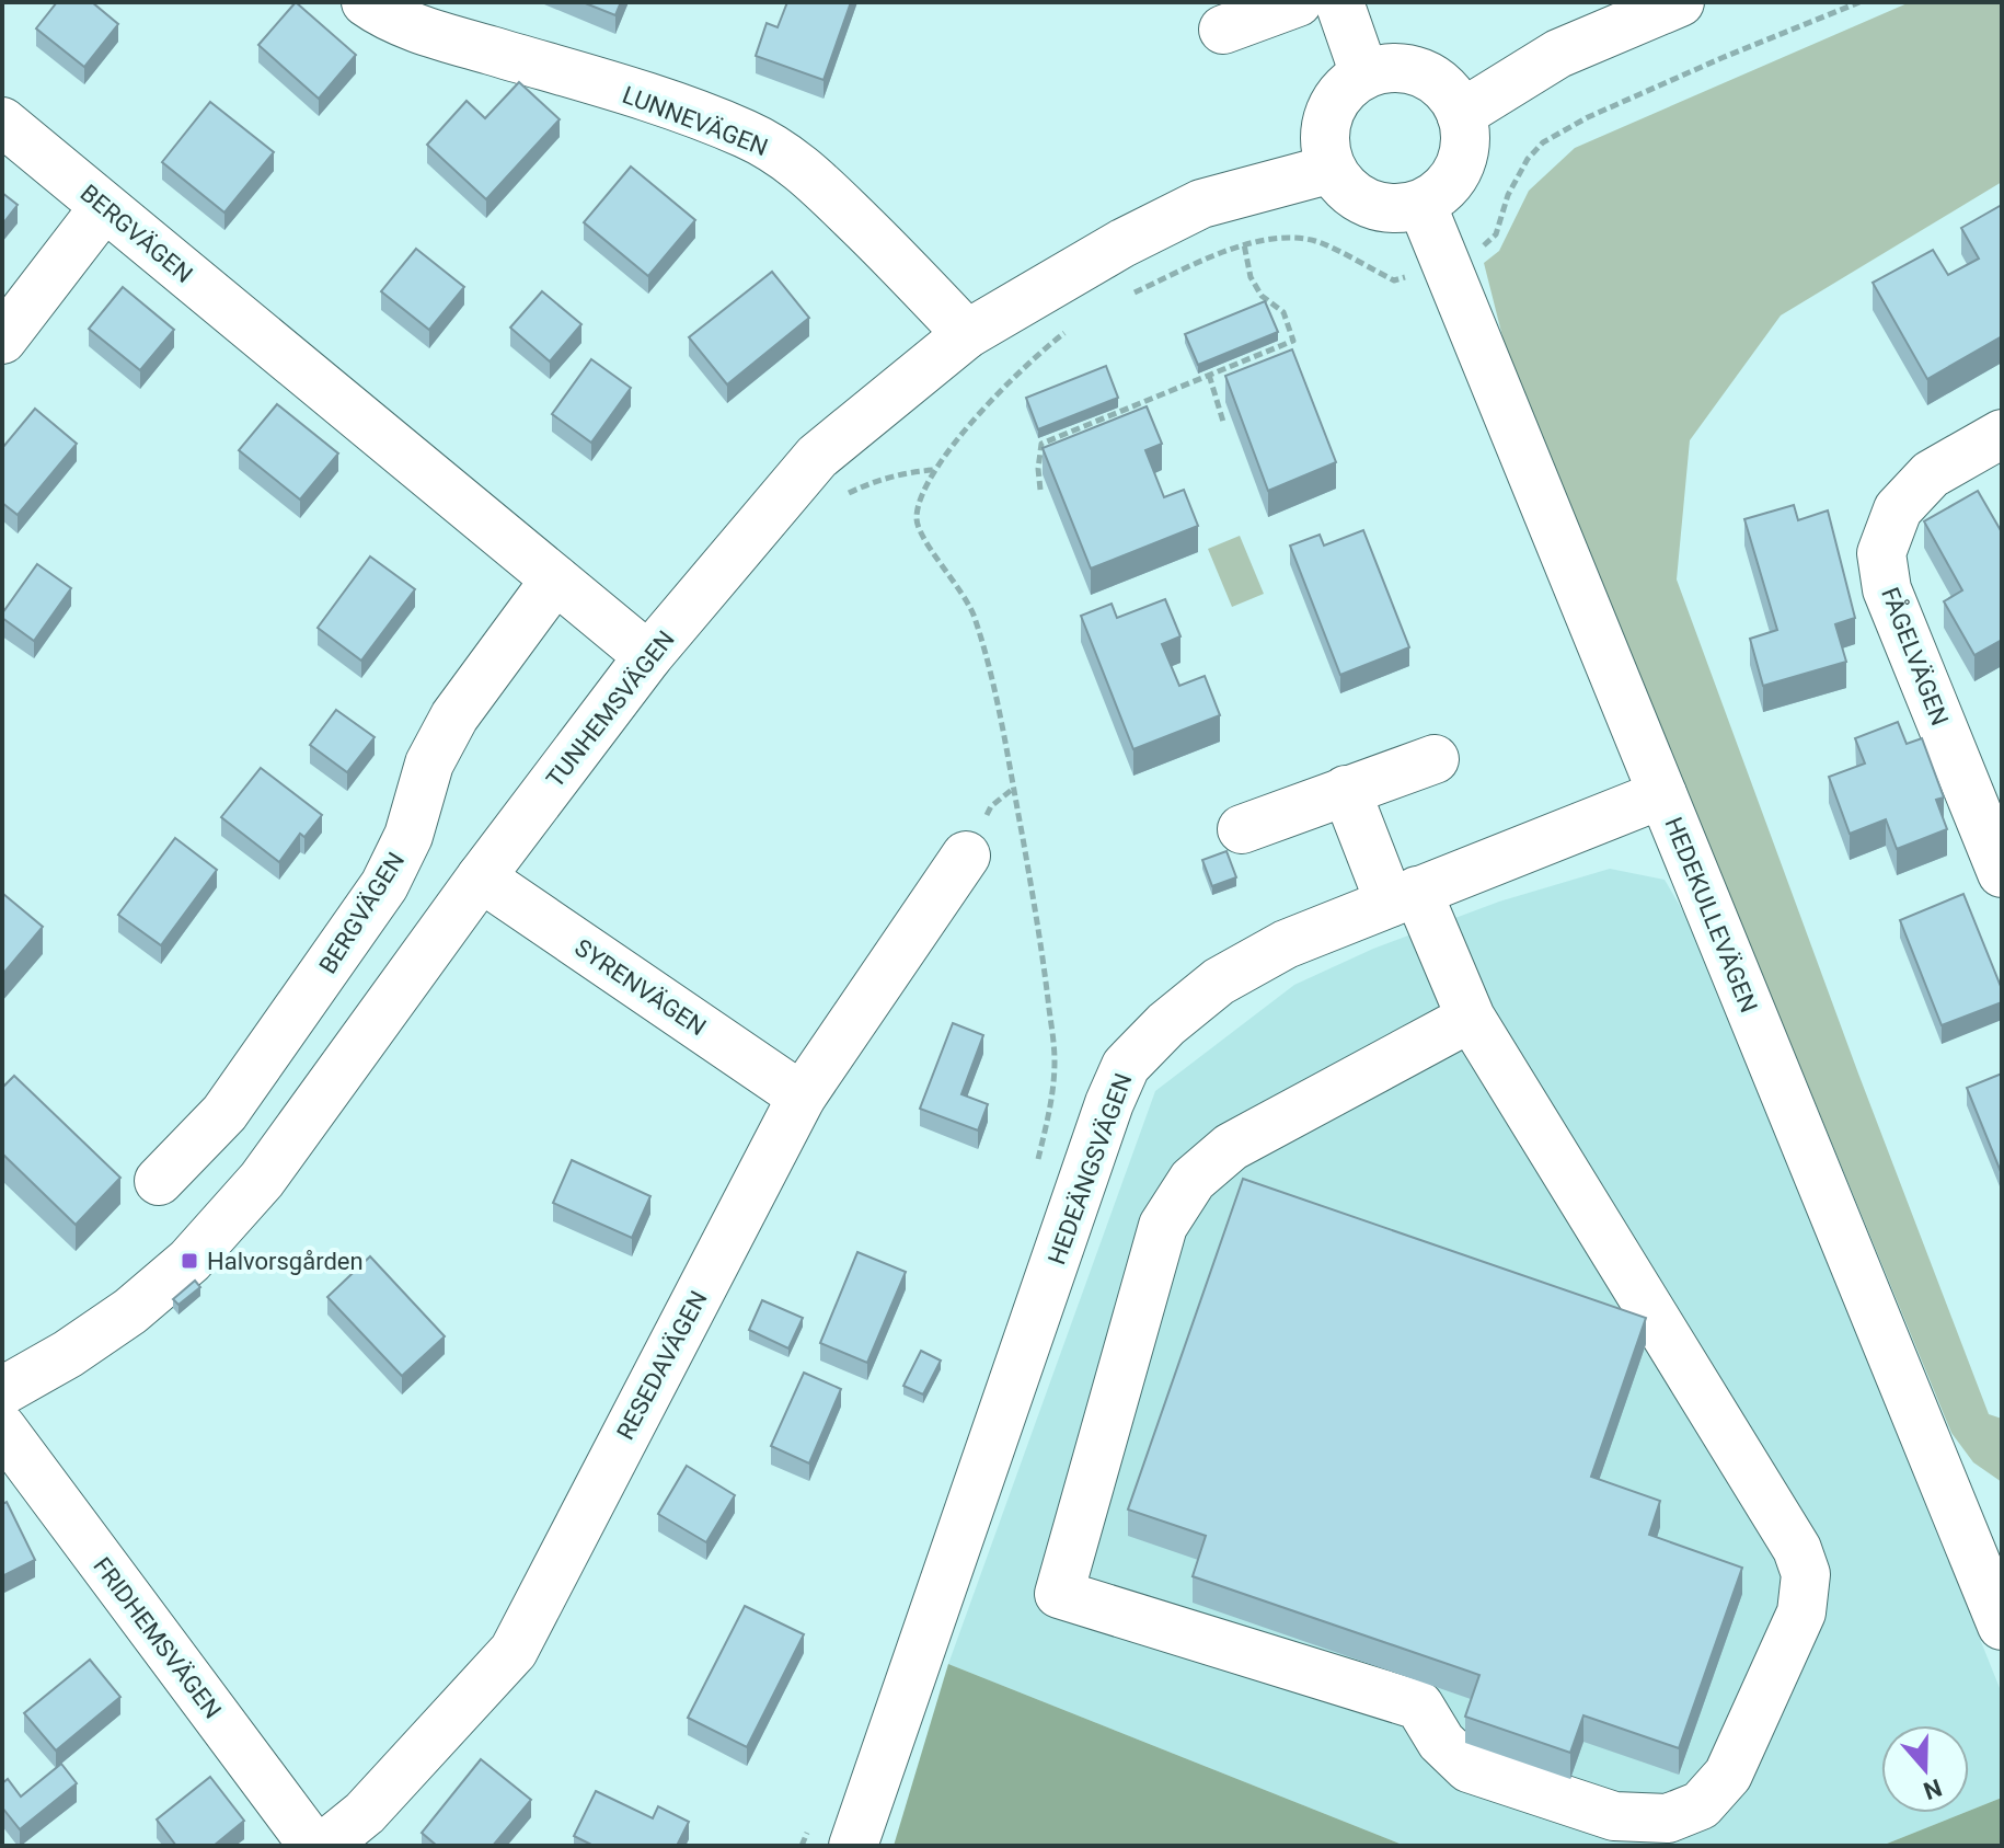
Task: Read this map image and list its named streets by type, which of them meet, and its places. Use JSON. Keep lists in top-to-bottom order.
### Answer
{
  "streets": {
    "street": [
      "LUNNEVÄGEN",
      "BERGVÄGEN",
      "FÅGELVÄGEN",
      "TUNHEMSVÄGEN",
      "HEDEKULLEVÄGEN",
      "SYRENVÄGEN",
      "HEDEÄNGSVÄGEN",
      "RESEDAVÄGEN",
      "FRIDHEMSVÄGEN"
    ]
  },
  "crossings": [
    ["LUNNEVÄGEN", "TUNHEMSVÄGEN"],
    ["BERGVÄGEN", "TUNHEMSVÄGEN"],
    ["TUNHEMSVÄGEN", "HEDEKULLEVÄGEN"],
    ["TUNHEMSVÄGEN", "SYRENVÄGEN"],
    ["HEDEKULLEVÄGEN", "HEDEÄNGSVÄGEN"],
    ["SYRENVÄGEN", "RESEDAVÄGEN"]
  ],
  "places": {
    "transit": ["Halvorsgården"]
  },
  "north": "bottom"
}
